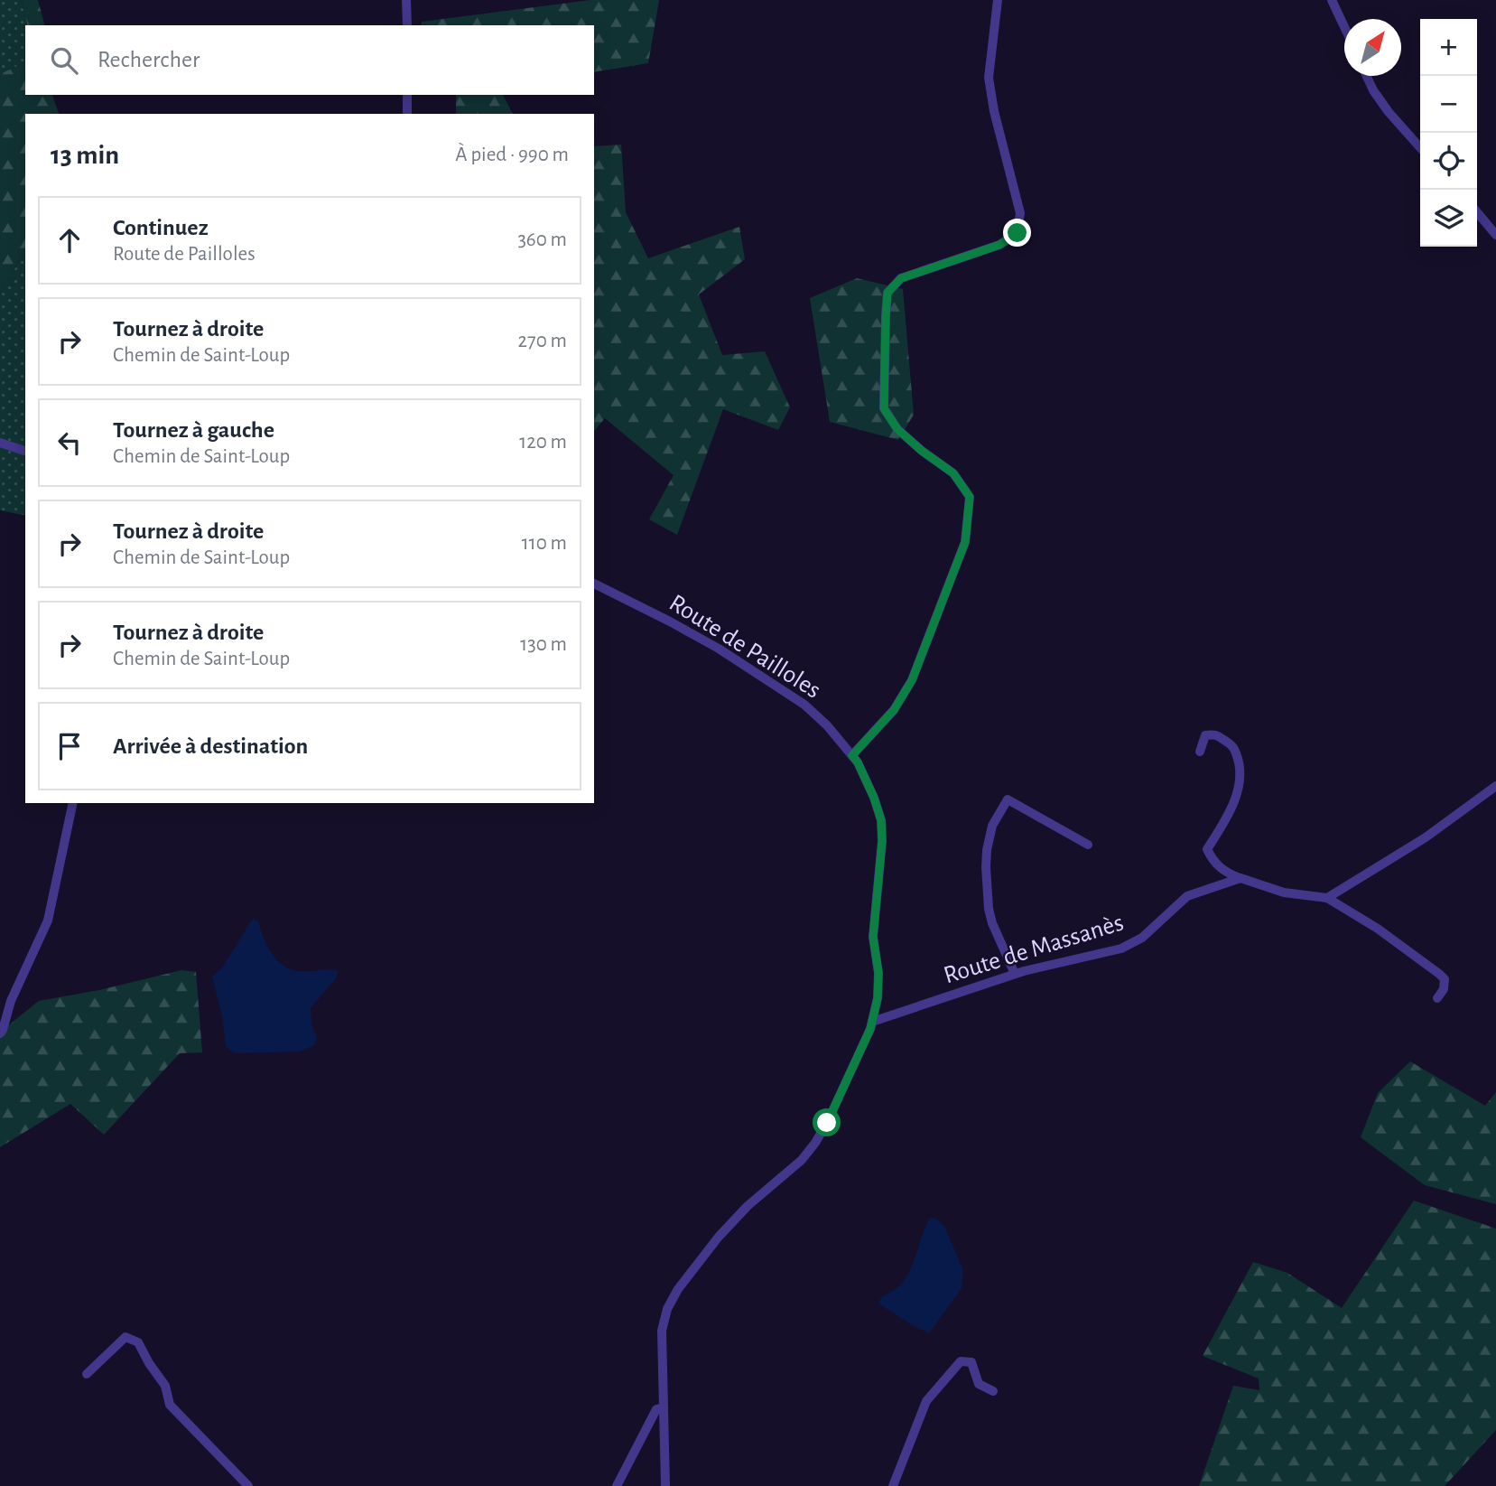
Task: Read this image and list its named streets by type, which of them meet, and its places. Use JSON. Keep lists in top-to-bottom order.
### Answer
{
  "streets": {
    "street": ["Route de Pailloles", "Route de Massanès"]
  },
  "crossings": [
    ["Route de Pailloles", "Route de Massanès"]
  ],
  "north": "top right",
  "page": {
    "map_buttons": ["+", "−"],
    "search": "Rechercher",
    "heading": ["13 min", "À pied · 990 m"],
    "list": [
      ["Continuez", "Route de Pailloles", "360 m"],
      ["Tournez à droite", "Chemin de Saint-Loup", "270 m"],
      ["Tournez à gauche", "Chemin de Saint-Loup", "120 m"],
      ["Tournez à droite", "Chemin de Saint-Loup", "110 m"],
      ["Tournez à droite", "Chemin de Saint-Loup", "130 m"],
      "Arrivée à destination"
    ]
  }
}
